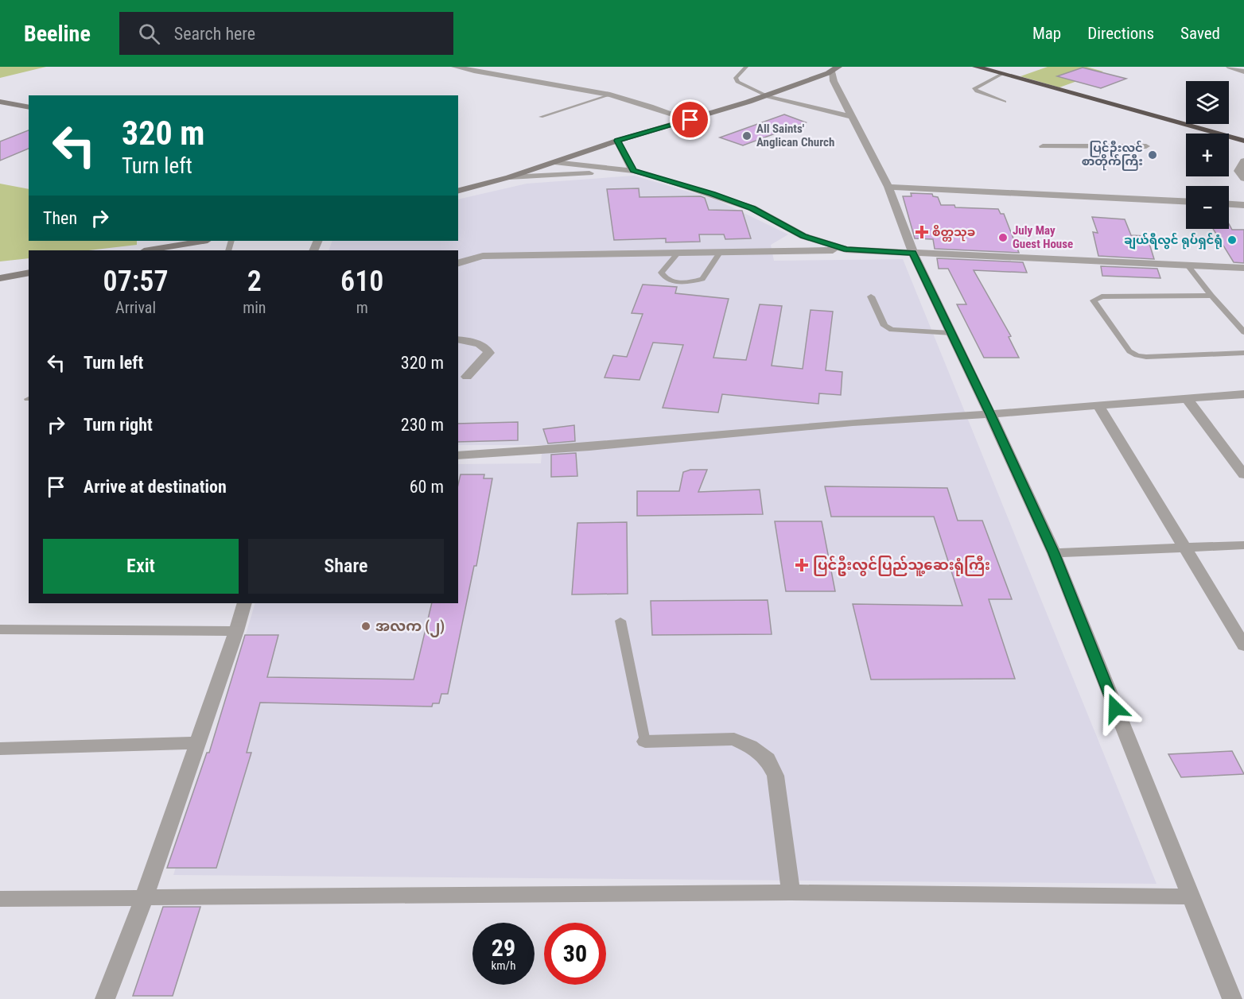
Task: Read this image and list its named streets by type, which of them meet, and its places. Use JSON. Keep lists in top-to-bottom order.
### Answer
{
  "places": {
    "other": [
      "All Saints' Anglican Church",
      "ပြင်ဦးလွင် စာတိုက်ကြီး",
      "July May Guest House",
      "ချယ်ရီလွင် ရုပ်ရှင်ရုံ",
      "အလက (၂)"
    ],
    "health": ["စိတ္တသုခ", "ပြင်ဦးလွင်ပြည်သူ့ဆေးရုံကြီး"]
  },
  "page": {
    "header": "Beeline",
    "search": "Search here",
    "nav": ["Map", "Directions", "Saved"],
    "map_buttons": ["+", "−"],
    "turn": ["320 m", "Turn left"],
    "then": "Then",
    "eta": [
      "07:57",
      "Arrival",
      "2",
      "min",
      "610",
      "m"
    ],
    "list": [
      {
        "name": "Turn left",
        "value": "320 m"
      },
      {
        "name": "Turn right",
        "value": "230 m"
      },
      {
        "name": "Arrive at destination",
        "value": "60 m"
      }
    ],
    "buttons": ["Exit", "Share"],
    "speed": "29 km/h",
    "limit": "30"
  }
}
